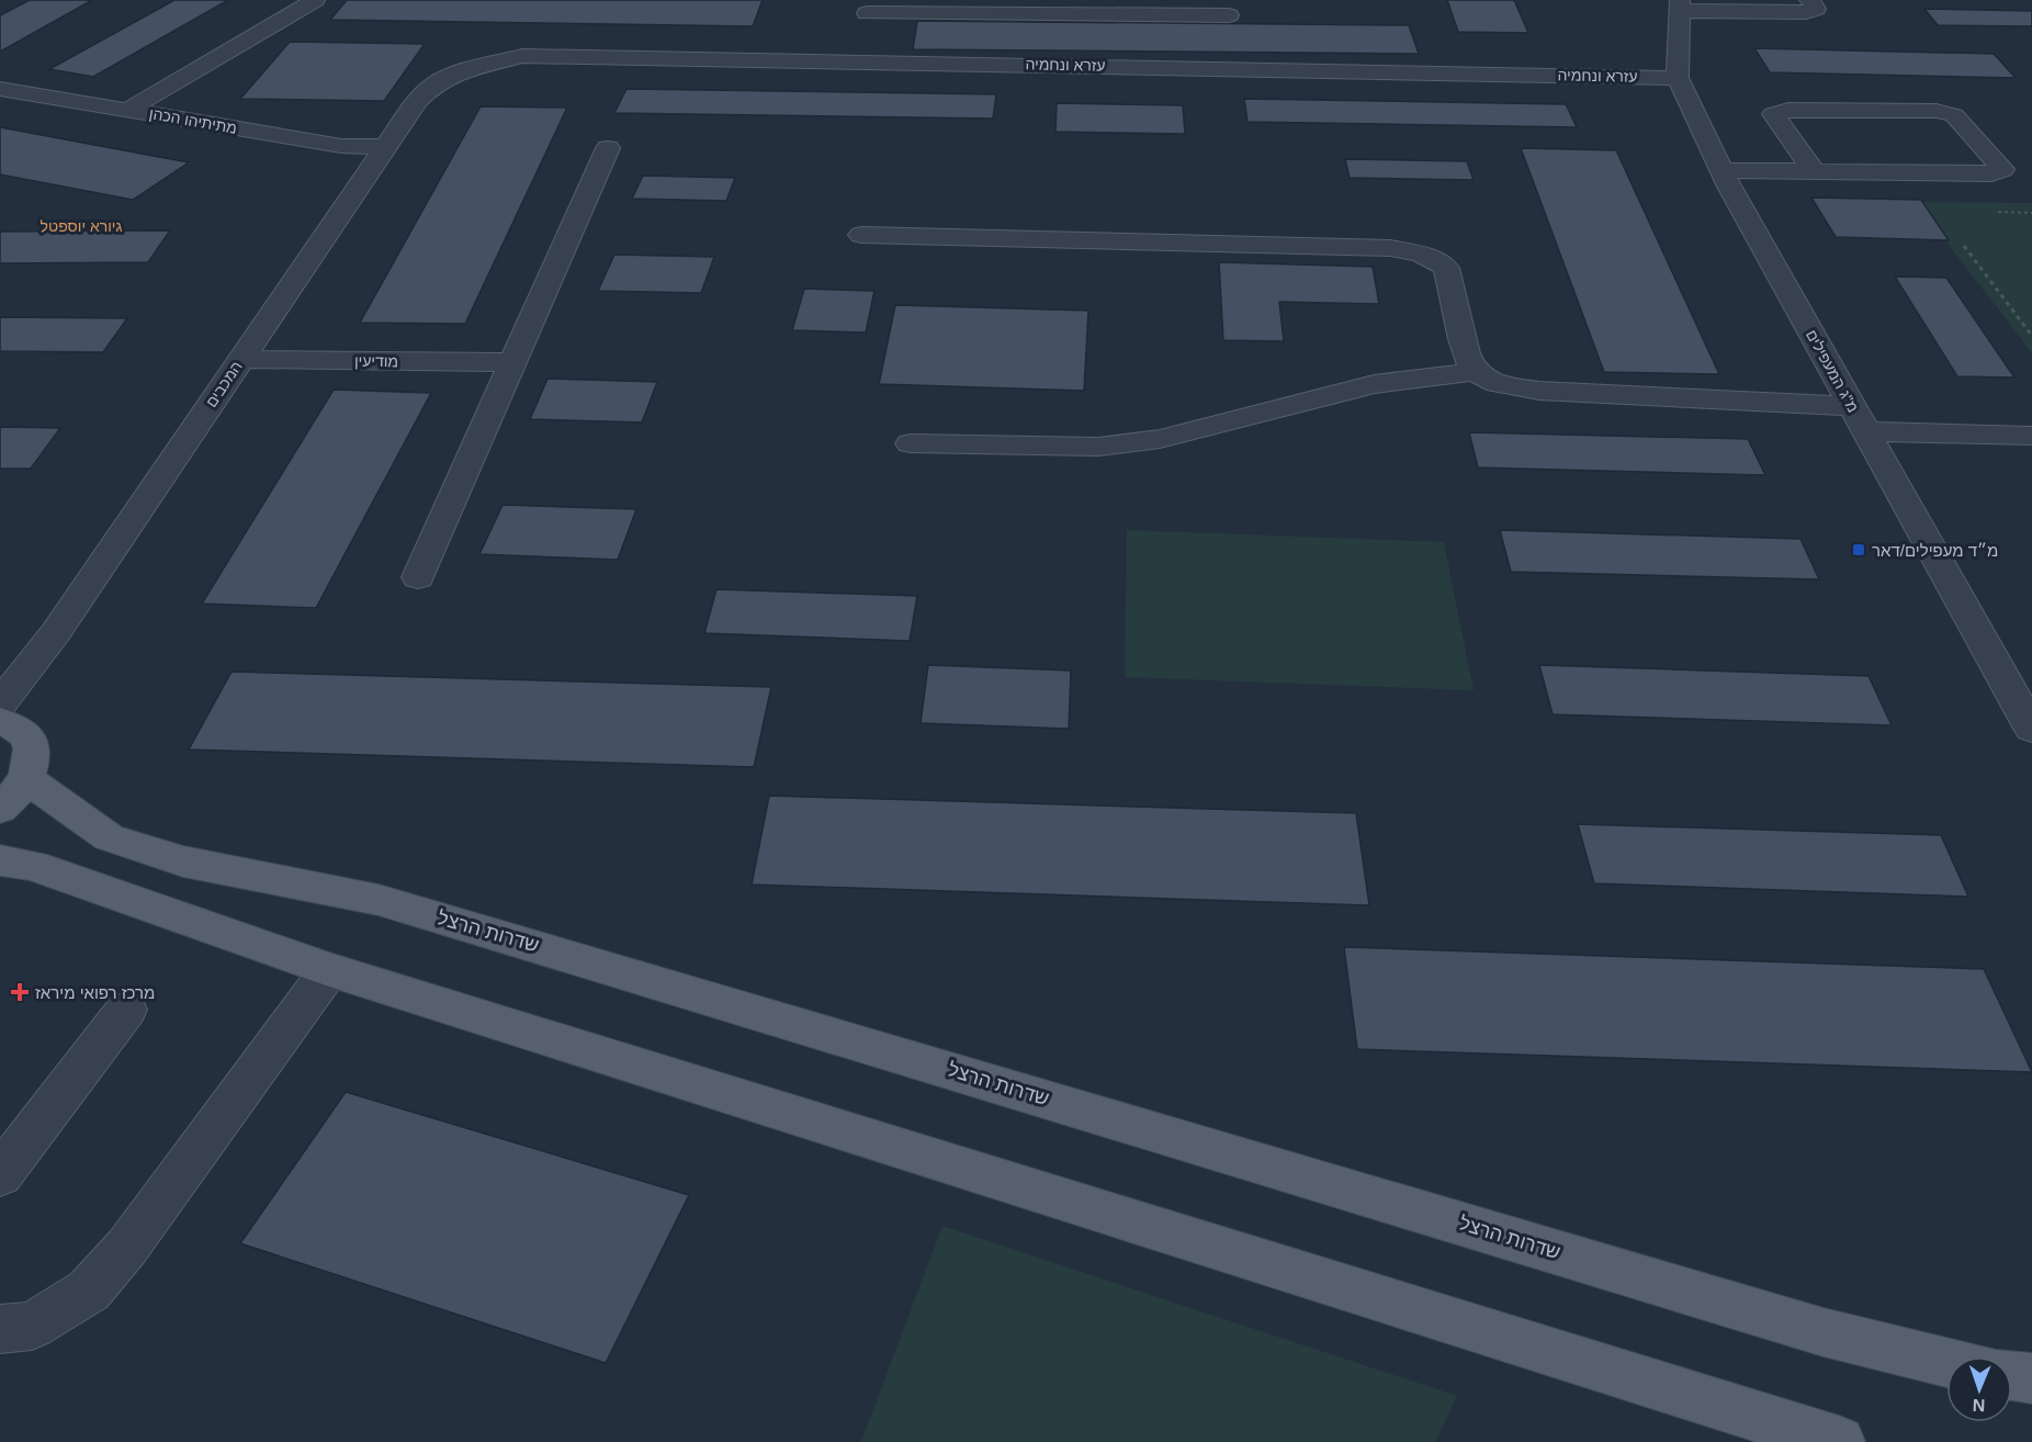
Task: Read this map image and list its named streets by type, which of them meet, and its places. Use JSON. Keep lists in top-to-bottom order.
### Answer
{
  "streets": {
    "main road": ["שדרות הרצל"],
    "street": [
      "עזרא ונחמיה",
      "מתיתיהו הכהן",
      "מודיעין",
      "מ\"ג המעפילים",
      "המכבים"
    ]
  },
  "crossings": [
    ["עזרא ונחמיה", "מ\"ג המעפילים"],
    ["עזרא ונחמיה", "המכבים"],
    ["מתיתיהו הכהן", "המכבים"],
    ["מודיעין", "המכבים"]
  ],
  "districts": ["גיורא יוספטל"],
  "places": {
    "transit": ["מ״ד מעפילים/דאר"],
    "health": ["מרכז רפואי מיראז"]
  },
  "north": "bottom"
}
